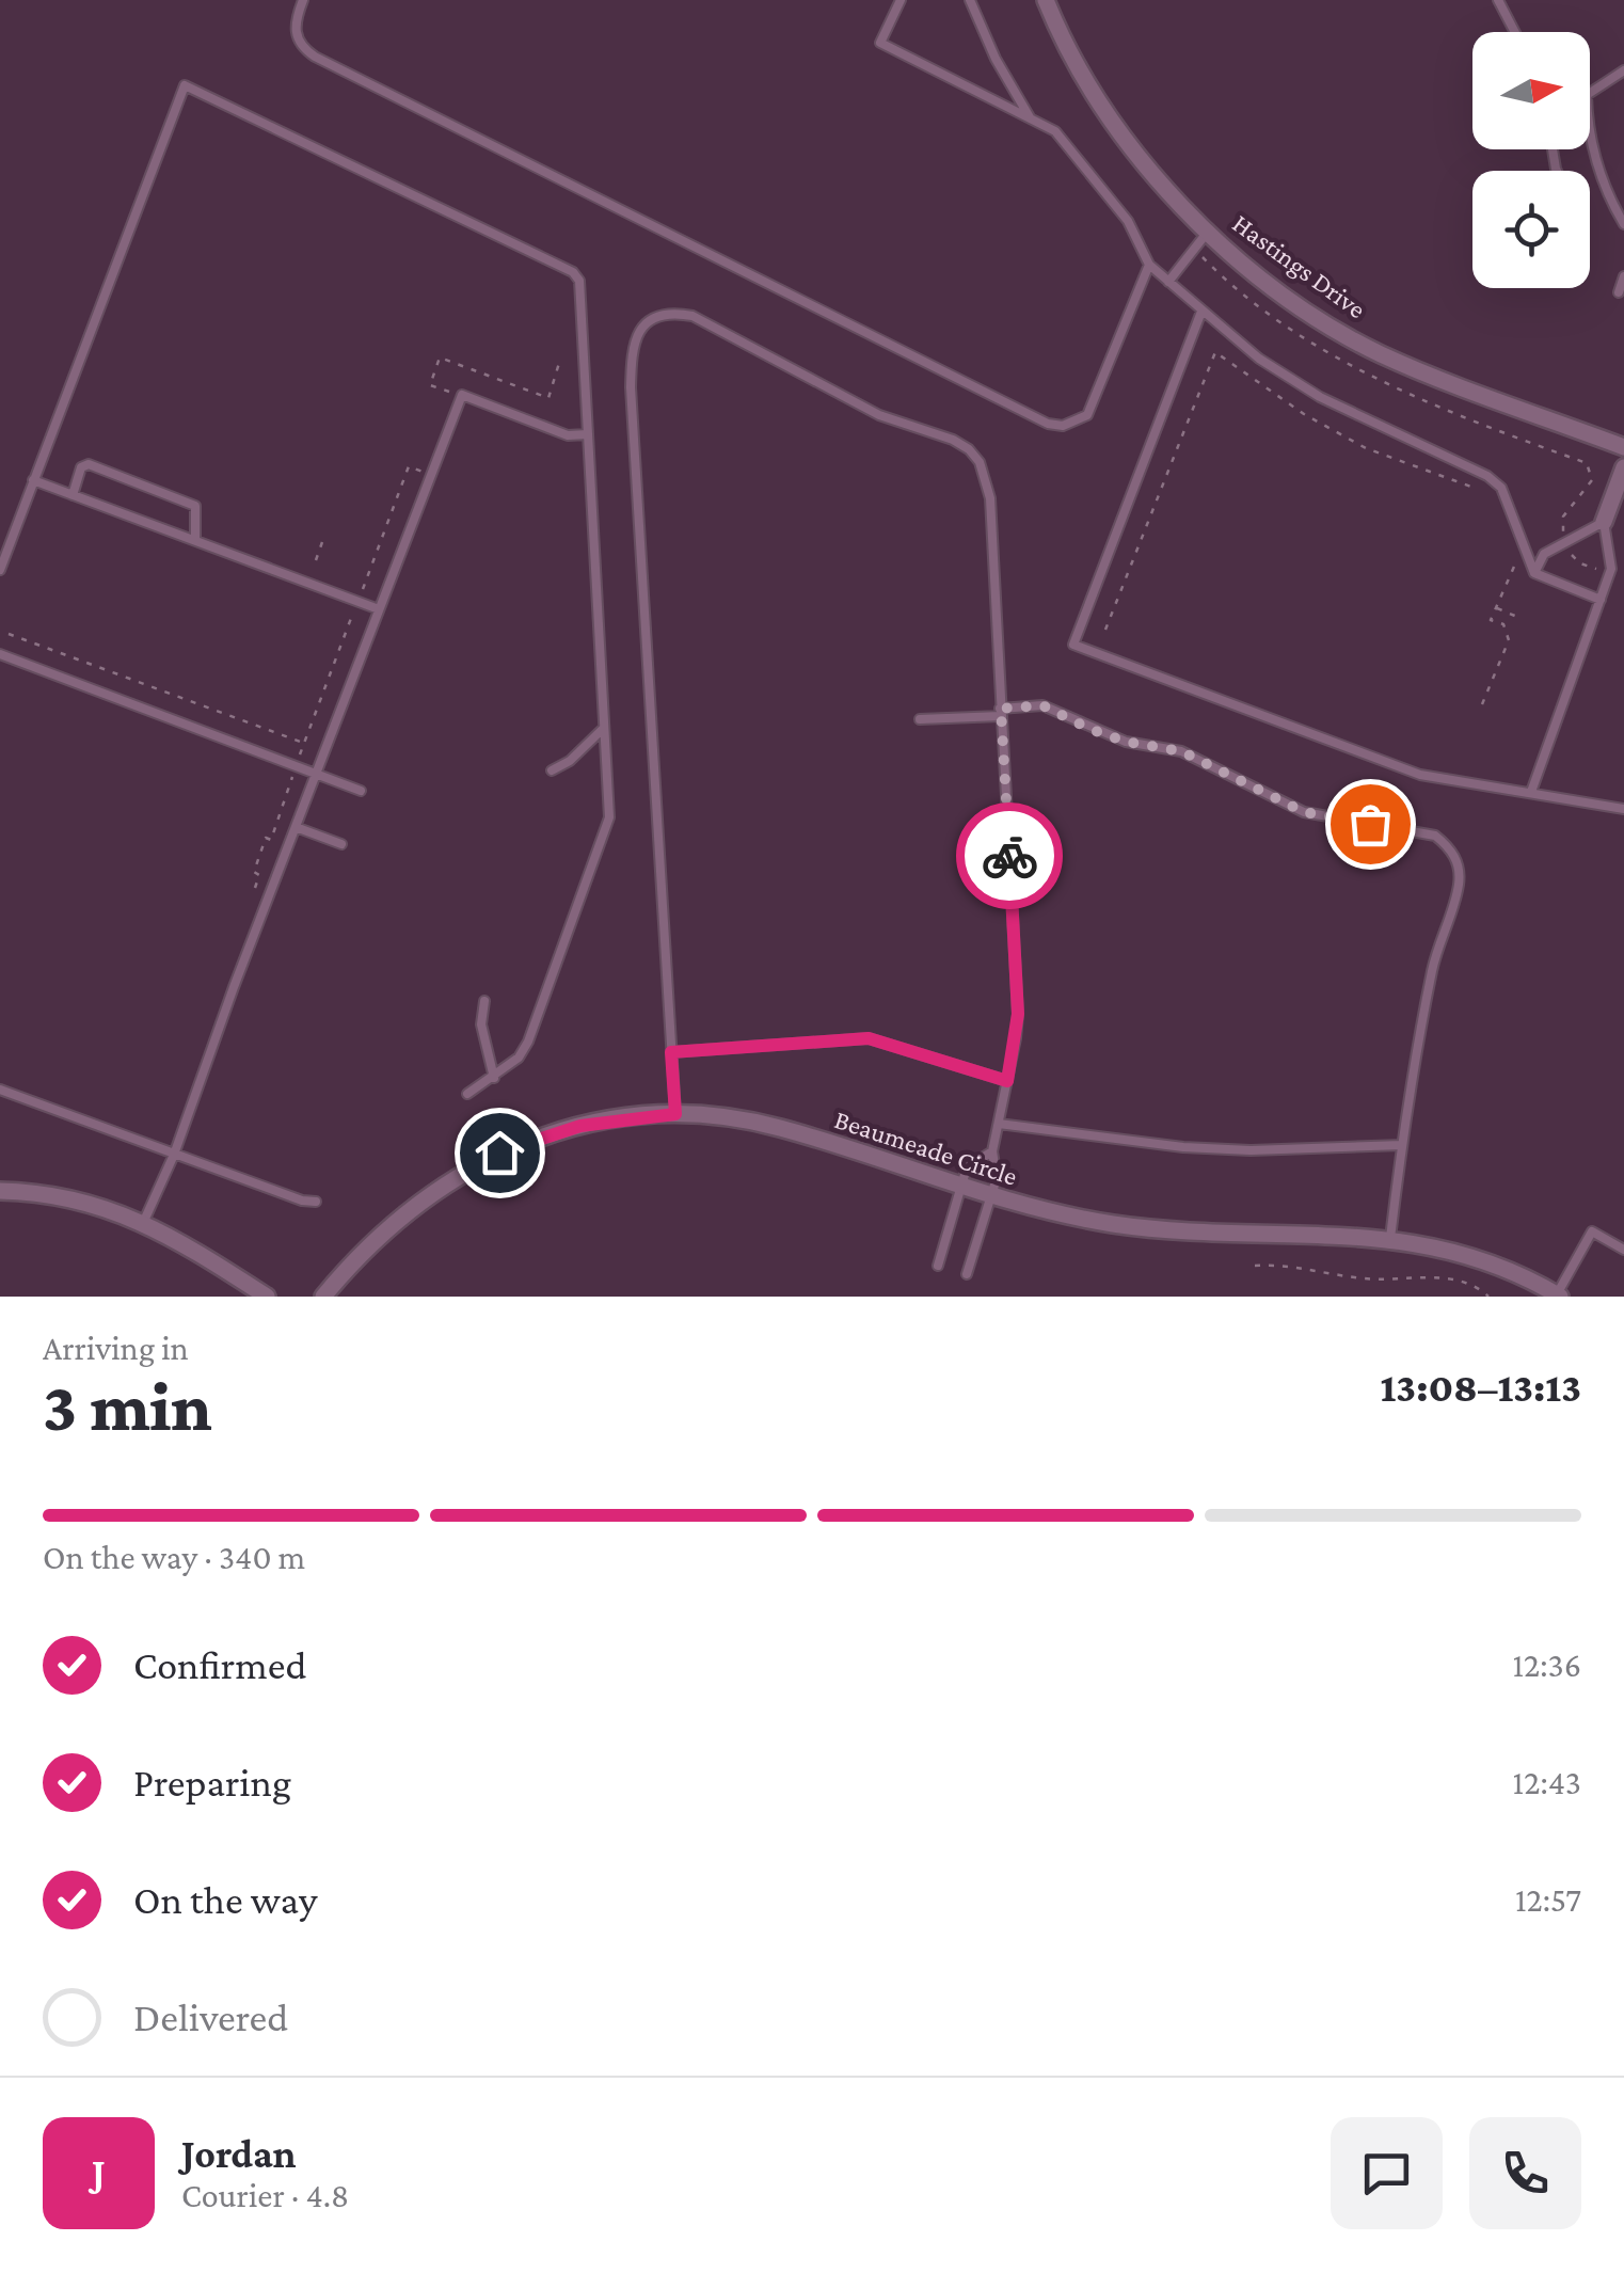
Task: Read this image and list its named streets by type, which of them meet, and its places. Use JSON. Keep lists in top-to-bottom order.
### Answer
{
  "streets": {
    "street": ["Hastings Drive", "Beaumeade Circle"]
  },
  "north": "right",
  "page": {
    "heading": ["3 min", "Arriving in", "13:08–13:13"],
    "panel": ["Jordan", "Courier · 4.8"],
    "bar": "On the way · 340 m",
    "list": [
      ["Confirmed", "12:36"],
      ["Preparing", "12:43"],
      ["On the way", "12:57"],
      "Delivered"
    ],
    "round": "J"
  }
}
